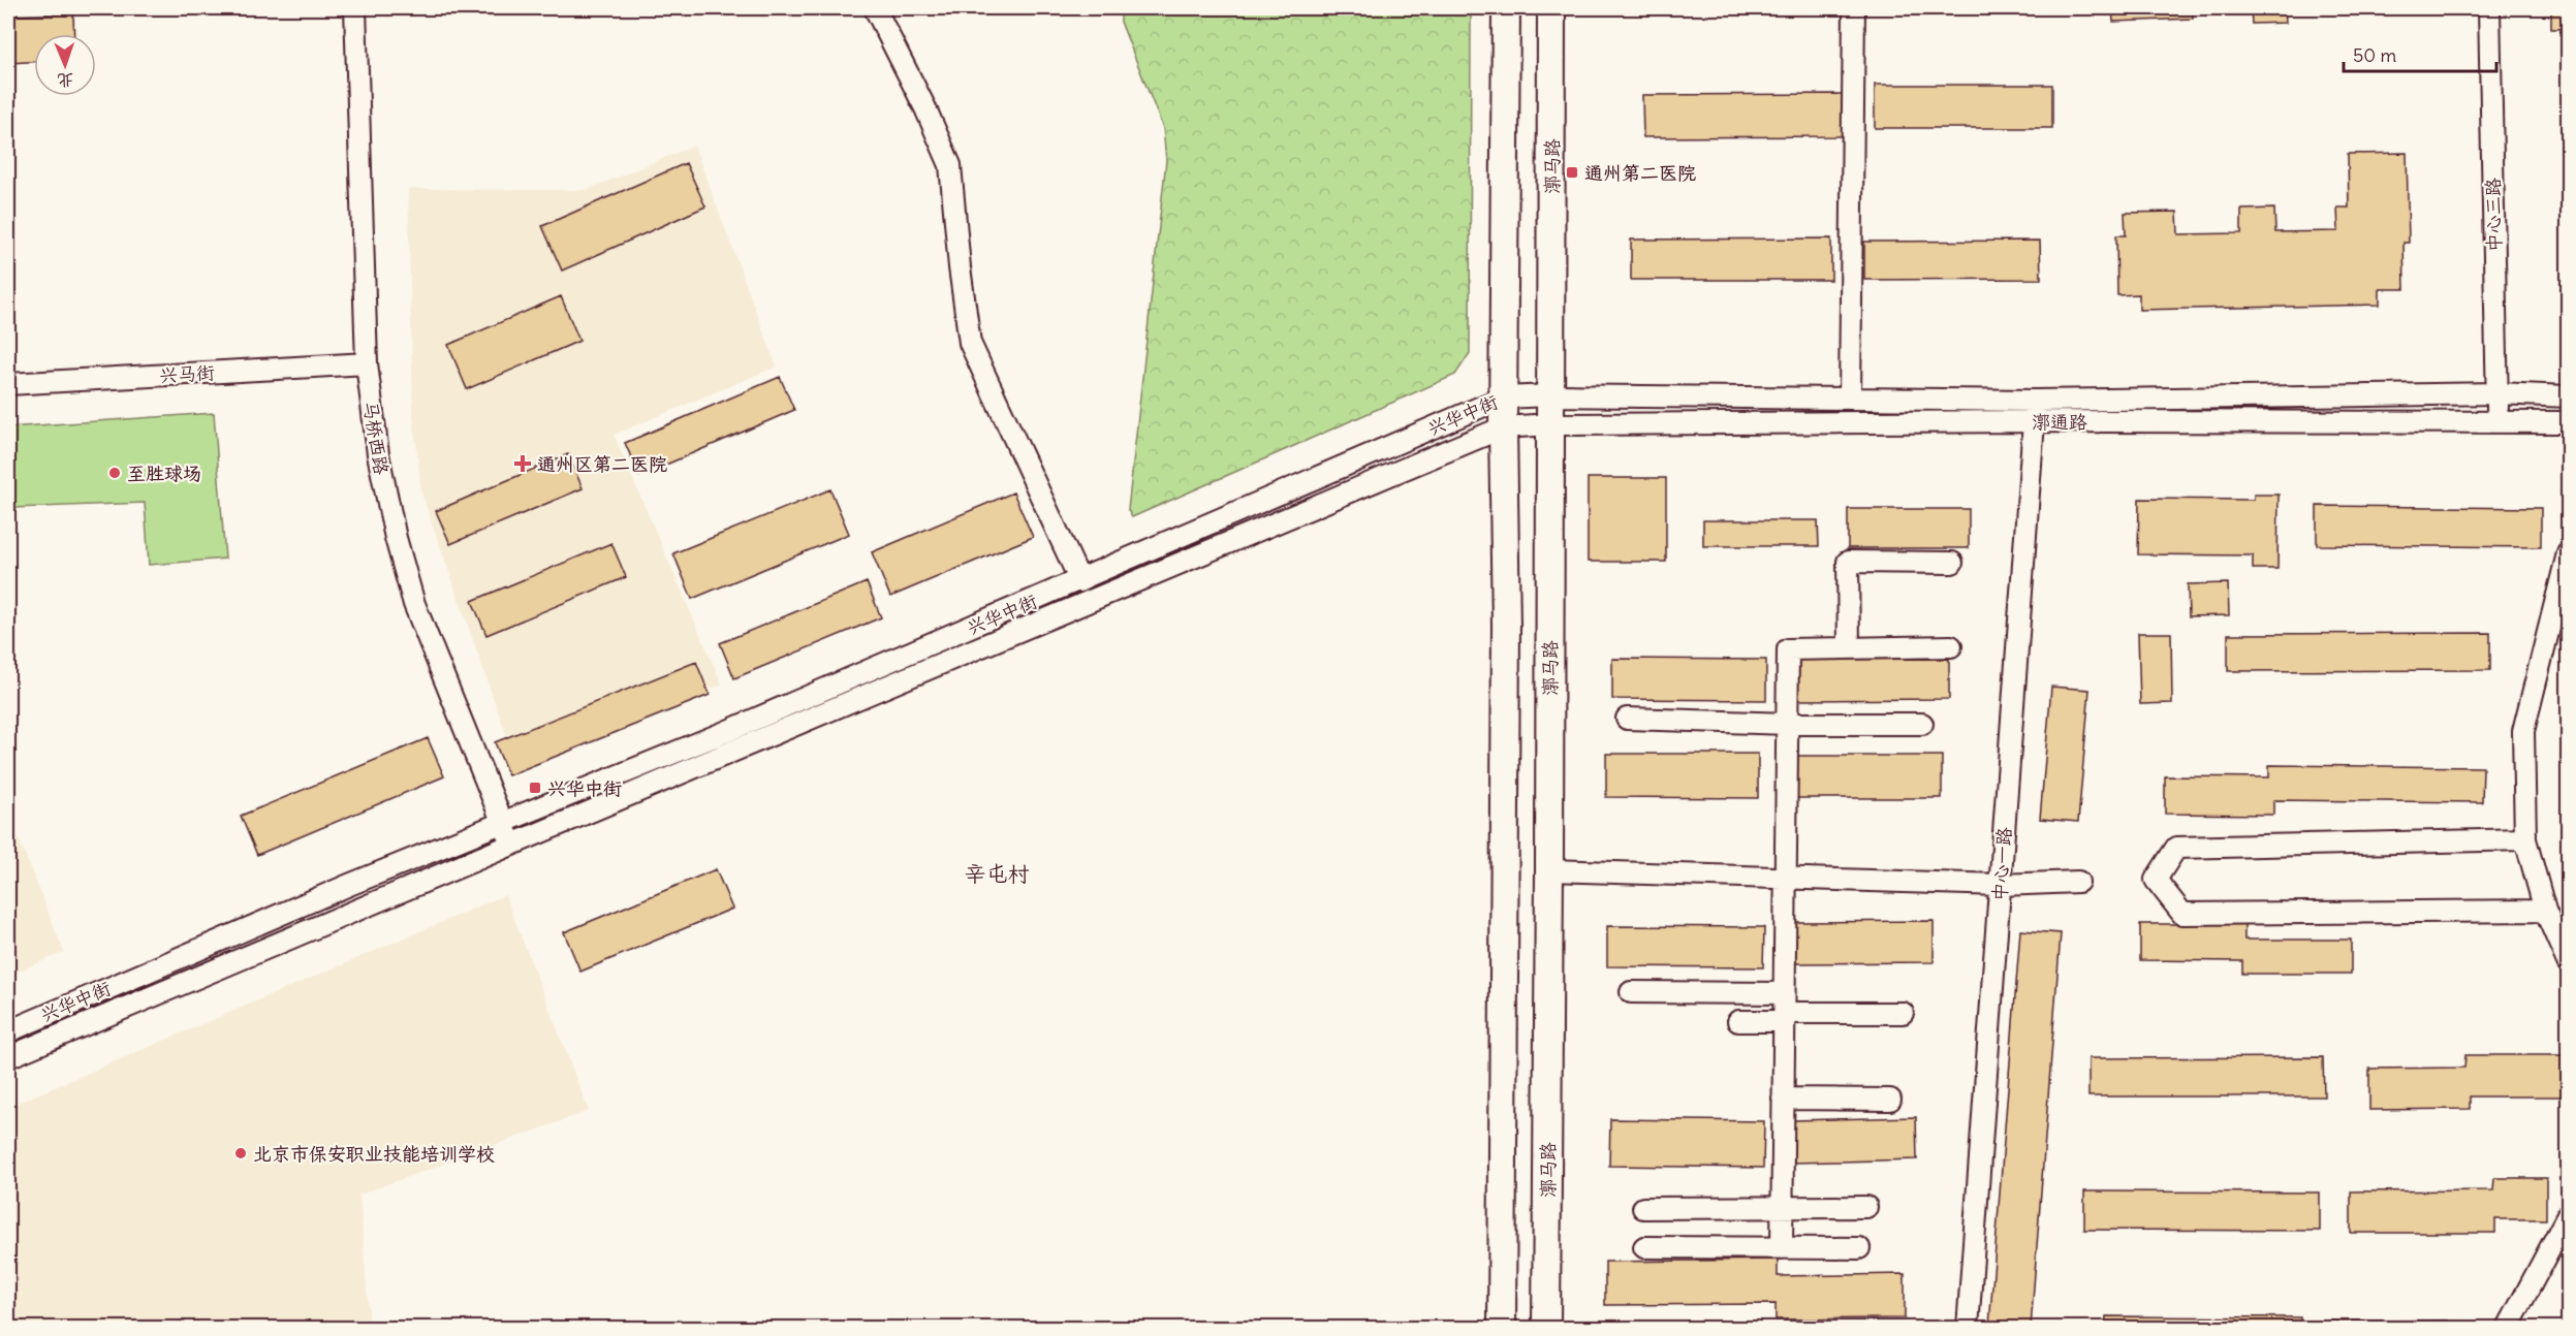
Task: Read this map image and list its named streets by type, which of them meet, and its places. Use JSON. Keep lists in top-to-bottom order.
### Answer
{
  "streets": {
    "main road": ["漷马路"],
    "street": [
      "中心三路",
      "兴马街",
      "兴华中街",
      "漷通路",
      "马桥西路",
      "中心一路"
    ]
  },
  "crossings": [
    ["漷马路", "兴华中街"],
    ["漷马路", "漷通路"],
    ["中心三路", "漷通路"],
    ["兴马街", "马桥西路"],
    ["兴华中街", "漷通路"],
    ["兴华中街", "马桥西路"],
    ["漷通路", "中心一路"]
  ],
  "districts": ["辛屯村"],
  "places": {
    "transit": ["通州第二医院", "兴华中街"],
    "health": ["通州区第二医院"],
    "other": ["至胜球场", "北京市保安职业技能培训学校"]
  },
  "scale_bar": "50 m",
  "north": "bottom"
}
